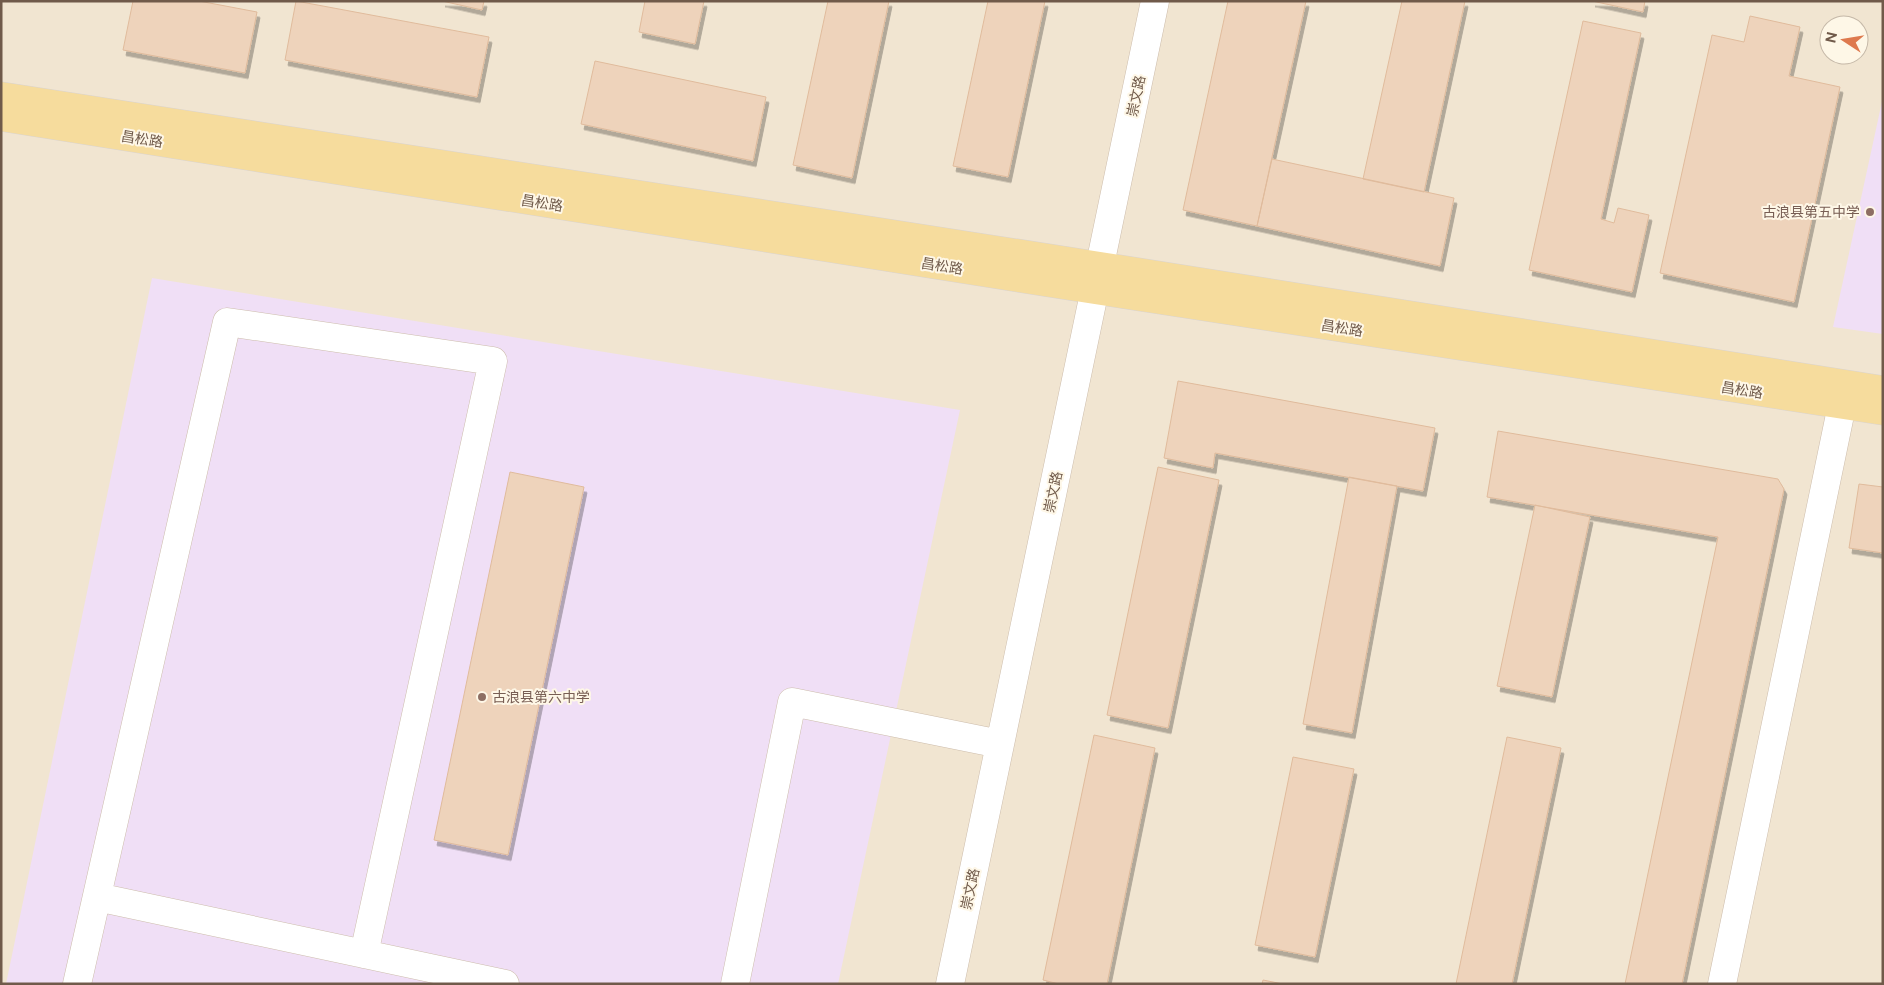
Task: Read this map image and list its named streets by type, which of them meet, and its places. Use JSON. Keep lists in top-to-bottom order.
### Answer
{
  "streets": {
    "main road": ["昌松路"],
    "street": ["崇文路"]
  },
  "crossings": [
    ["崇文路", "昌松路"]
  ],
  "places": ["古浪县第五中学", "古浪县第六中学"],
  "north": "left"
}
